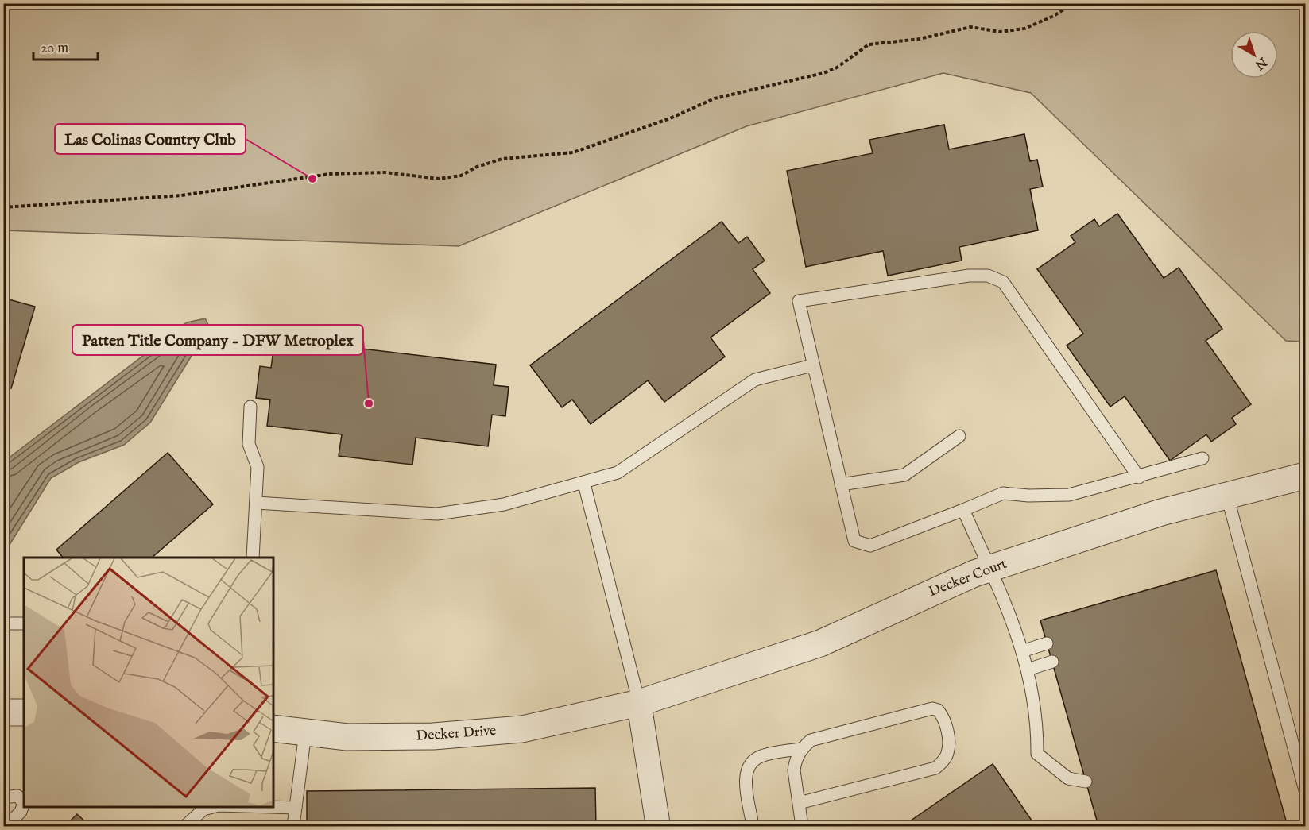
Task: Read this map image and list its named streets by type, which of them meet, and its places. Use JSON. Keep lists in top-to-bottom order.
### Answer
{
  "streets": {
    "street": ["Decker Court", "Decker Drive"]
  },
  "crossings": [
    ["Decker Court", "Decker Drive"]
  ],
  "places": ["Las Colinas Country Club", "Patten Title Company - DFW Metroplex"],
  "scale_bar": "20 m",
  "north": "bottom right"
}
